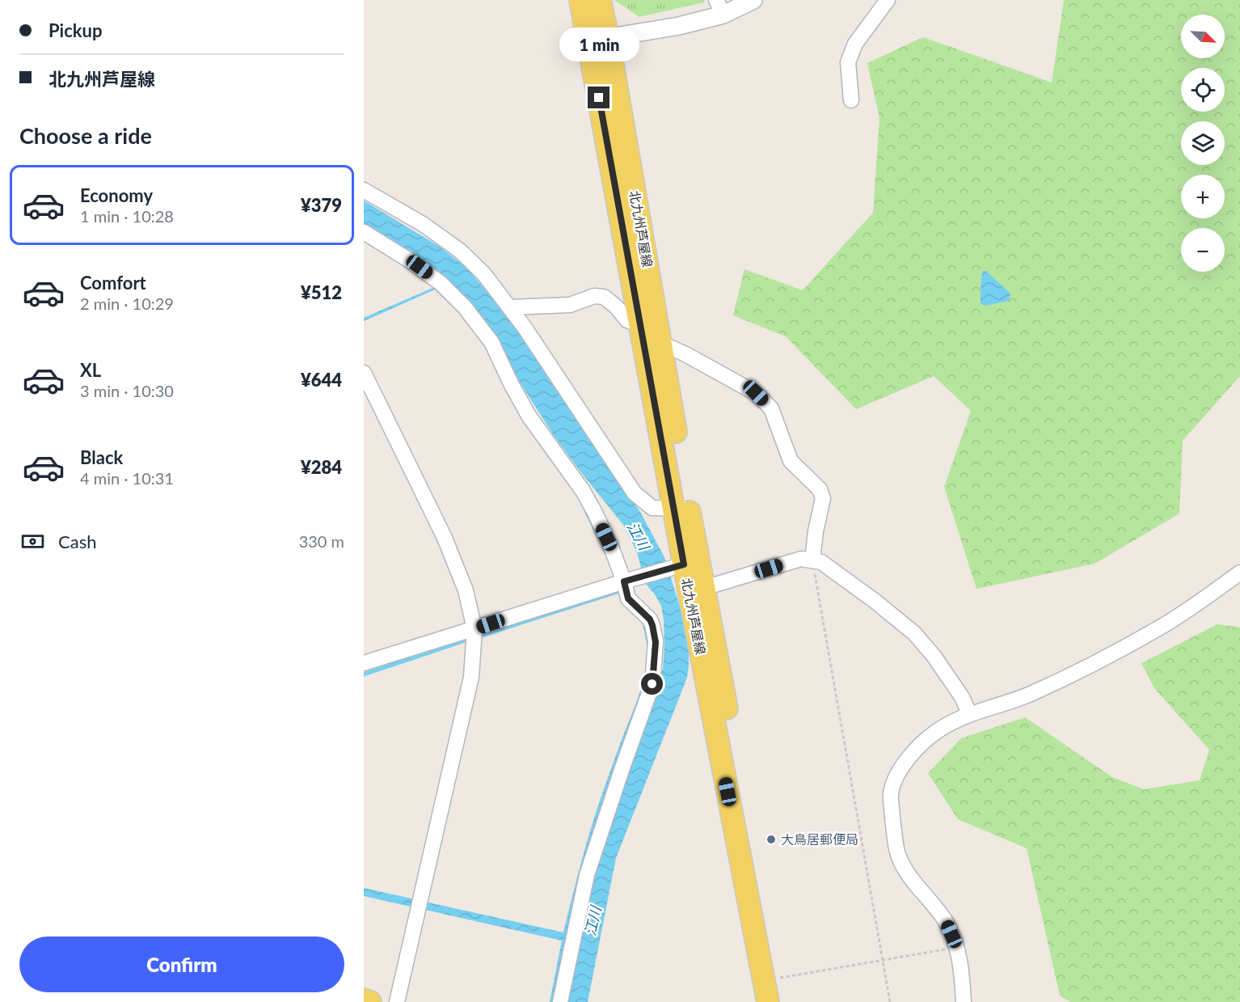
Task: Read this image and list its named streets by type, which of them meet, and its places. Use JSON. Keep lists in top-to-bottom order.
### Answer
{
  "streets": {
    "main road": ["北九州芦屋線"]
  },
  "water": ["江川"],
  "places": ["大鳥居郵便局"],
  "north": "bottom right",
  "page": {
    "banner": ["Pickup", "北九州芦屋線"],
    "map_buttons": ["+", "−"],
    "bubble": "1 min",
    "heading": "Choose a ride",
    "list": [
      {
        "name": "Economy",
        "note": "1 min · 10:28",
        "value": "¥379"
      },
      {
        "name": "Comfort",
        "note": "2 min · 10:29",
        "value": "¥512"
      },
      {
        "name": "XL",
        "note": "3 min · 10:30",
        "value": "¥644"
      },
      {
        "name": "Black",
        "note": "4 min · 10:31",
        "value": "¥284"
      }
    ],
    "pay": ["Cash", "330 m"],
    "buttons": "Confirm"
  }
}
